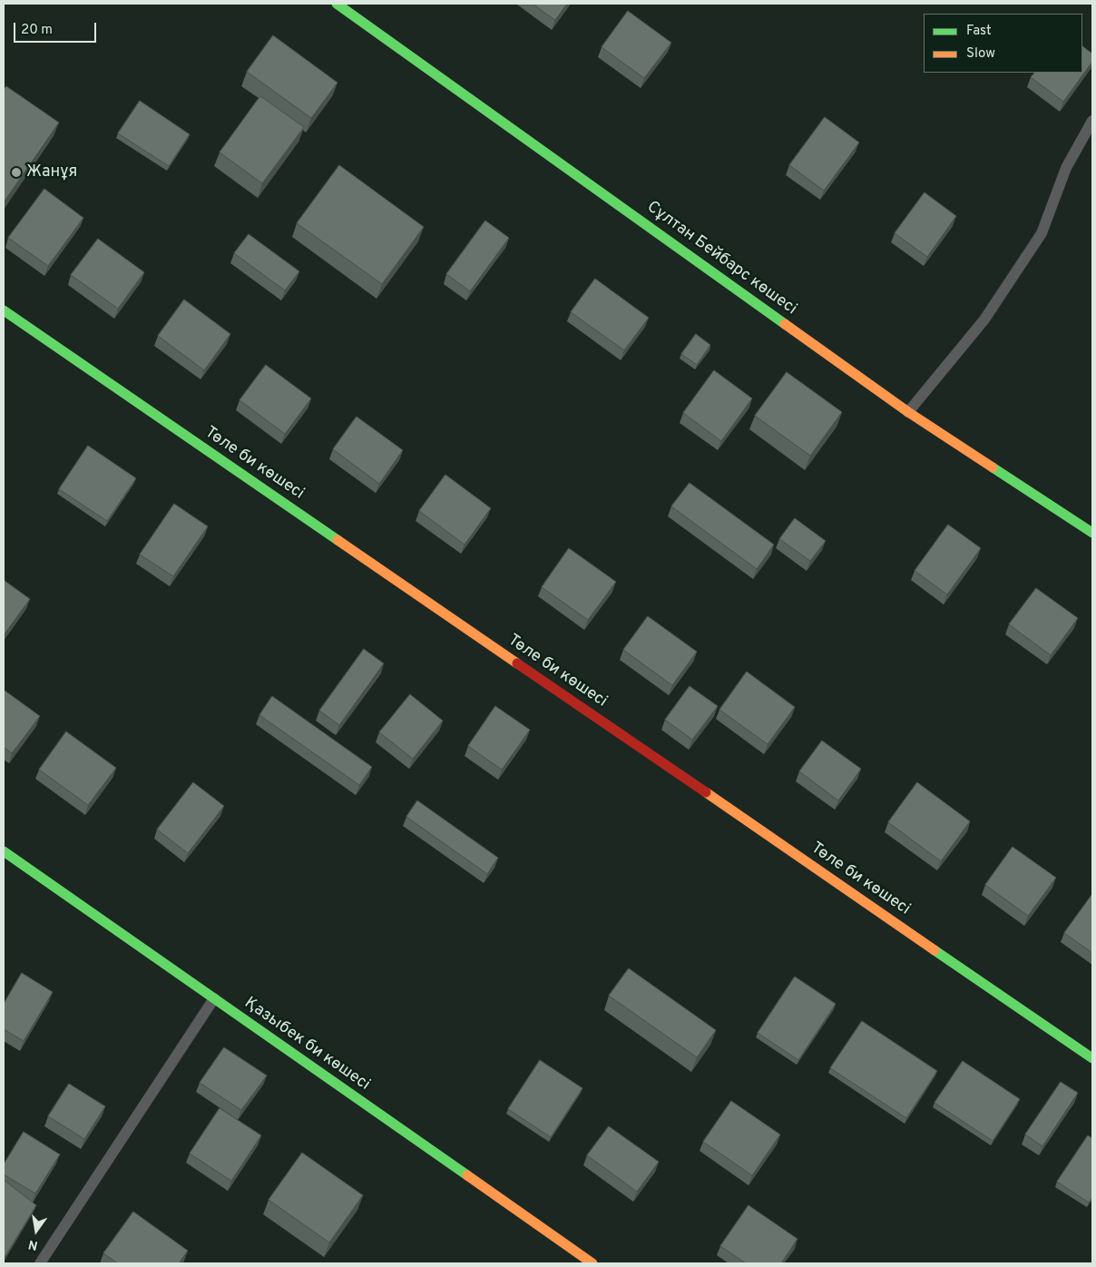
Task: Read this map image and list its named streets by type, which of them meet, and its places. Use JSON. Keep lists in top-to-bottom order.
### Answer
{
  "streets": {
    "street": ["Сұлтан Бейбарс көшесі", "Төле би көшесі", "Қазыбек би көшесі"]
  },
  "places": ["Жанұя"],
  "legend": ["Fast", "Slow"],
  "scale_bar": "20 m",
  "north": "bottom"
}
